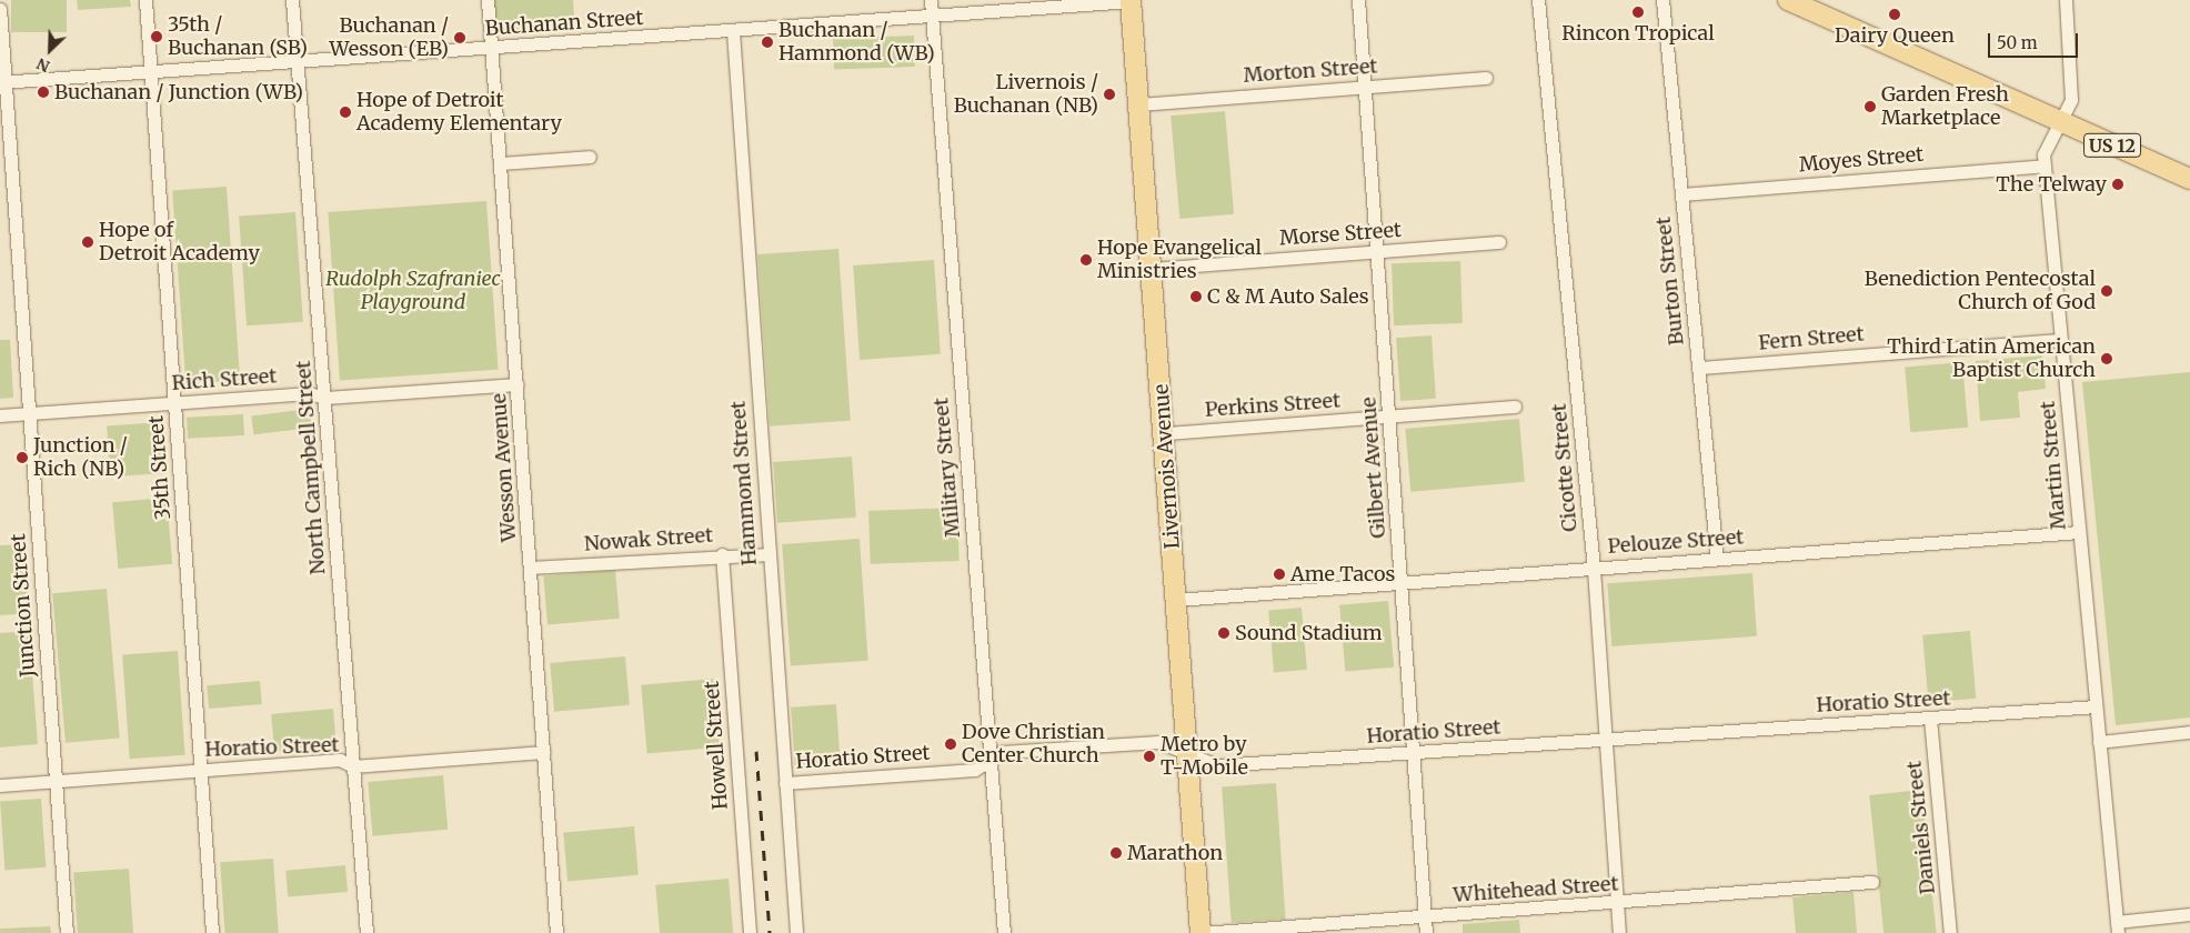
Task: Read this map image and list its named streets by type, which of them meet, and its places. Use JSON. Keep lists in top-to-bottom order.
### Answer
{
  "streets": {
    "main road": ["US 12", "Livernois Avenue"],
    "street": [
      "Buchanan Street",
      "Morton Street",
      "Moyes Street",
      "Morse Street",
      "Burton Street",
      "Fern Street",
      "Rich Street",
      "Perkins Street",
      "Martin Street",
      "35th Street",
      "North Campbell Street",
      "Wesson Avenue",
      "Military Street",
      "Gilbert Avenue",
      "Cicotte Street",
      "Hammond Street",
      "Nowak Street",
      "Pelouze Street",
      "Junction Street",
      "Horatio Street",
      "Howell Street",
      "Daniels Street",
      "Whitehead Street"
    ]
  },
  "crossings": [
    ["Buchanan Street", "Livernois Avenue"],
    ["Buchanan Street", "35th Street"],
    ["Buchanan Street", "North Campbell Street"],
    ["Buchanan Street", "Wesson Avenue"],
    ["Buchanan Street", "Military Street"],
    ["Buchanan Street", "Hammond Street"],
    ["Buchanan Street", "Junction Street"],
    ["Morton Street", "Livernois Avenue"],
    ["Morton Street", "Gilbert Avenue"],
    ["US 12", "Martin Street"],
    ["Moyes Street", "Burton Street"],
    ["Moyes Street", "Martin Street"],
    ["Morse Street", "Livernois Avenue"],
    ["Morse Street", "Gilbert Avenue"],
    ["Burton Street", "Fern Street"],
    ["Burton Street", "Pelouze Street"],
    ["Fern Street", "Martin Street"],
    ["Rich Street", "35th Street"],
    ["Rich Street", "North Campbell Street"],
    ["Rich Street", "Wesson Avenue"],
    ["Rich Street", "Junction Street"],
    ["Perkins Street", "Livernois Avenue"],
    ["Perkins Street", "Gilbert Avenue"],
    ["Martin Street", "Pelouze Street"],
    ["Martin Street", "Horatio Street"],
    ["Livernois Avenue", "Pelouze Street"],
    ["Livernois Avenue", "Horatio Street"],
    ["Livernois Avenue", "Whitehead Street"],
    ["35th Street", "Horatio Street"],
    ["North Campbell Street", "Horatio Street"],
    ["Wesson Avenue", "Nowak Street"],
    ["Wesson Avenue", "Horatio Street"],
    ["Military Street", "Horatio Street"],
    ["Gilbert Avenue", "Pelouze Street"],
    ["Gilbert Avenue", "Horatio Street"],
    ["Gilbert Avenue", "Whitehead Street"],
    ["Cicotte Street", "Pelouze Street"],
    ["Cicotte Street", "Horatio Street"],
    ["Cicotte Street", "Whitehead Street"],
    ["Hammond Street", "Nowak Street"],
    ["Hammond Street", "Horatio Street"],
    ["Nowak Street", "Howell Street"],
    ["Junction Street", "Horatio Street"],
    ["Horatio Street", "Daniels Street"]
  ],
  "parks": ["Rudolph Szafraniec Playground"],
  "places": [
    "Rincon Tropical",
    "Dairy Queen",
    "35th / Buchanan (SB)",
    "Buchanan / Wesson (EB)",
    "Buchanan / Hammond (WB)",
    "Buchanan / Junction (WB)",
    "Livernois / Buchanan (NB)",
    "Garden Fresh Marketplace",
    "Hope of Detroit Academy Elementary",
    "The Telway",
    "Hope of Detroit Academy",
    "Hope Evangelical Ministries",
    "Benediction Pentecostal Church of God",
    "C & M Auto Sales",
    "Third Latin American Baptist Church",
    "Junction / Rich (NB)",
    "Ame Tacos",
    "Sound Stadium",
    "Dove Christian Center Church",
    "Metro by T-Mobile",
    "Marathon"
  ],
  "scale_bar": "50 m",
  "north": "bottom left"
}
